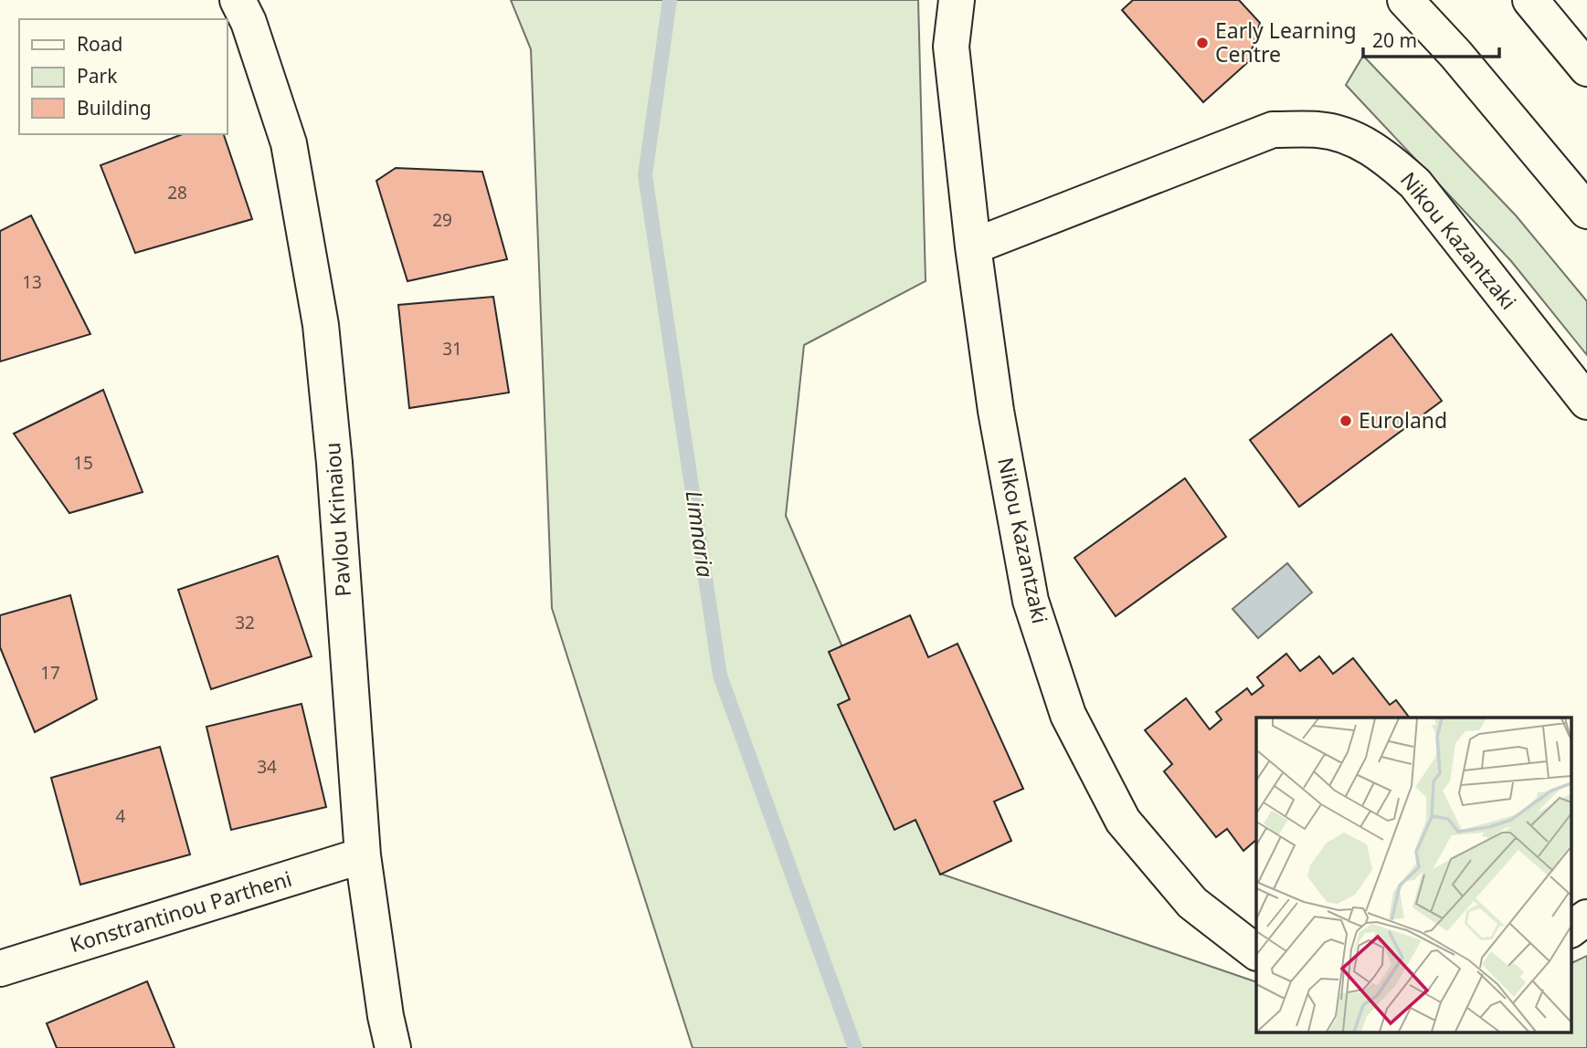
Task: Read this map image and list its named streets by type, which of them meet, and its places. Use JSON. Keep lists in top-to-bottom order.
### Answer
{
  "streets": {
    "main road": ["Nikou Kazantzaki", "Pavlou Krinaiou", "Konstrantinou Partheni"]
  },
  "crossings": [
    ["Pavlou Krinaiou", "Konstrantinou Partheni"]
  ],
  "water": ["Limnaria"],
  "places": ["Early Learning Centre", "Euroland"],
  "house_numbers": [
    "28",
    "29",
    "13",
    "31",
    "15",
    "32",
    "17",
    "34",
    "4"
  ],
  "legend": ["Road", "Park", "Building"],
  "scale_bar": "20 m"
}
